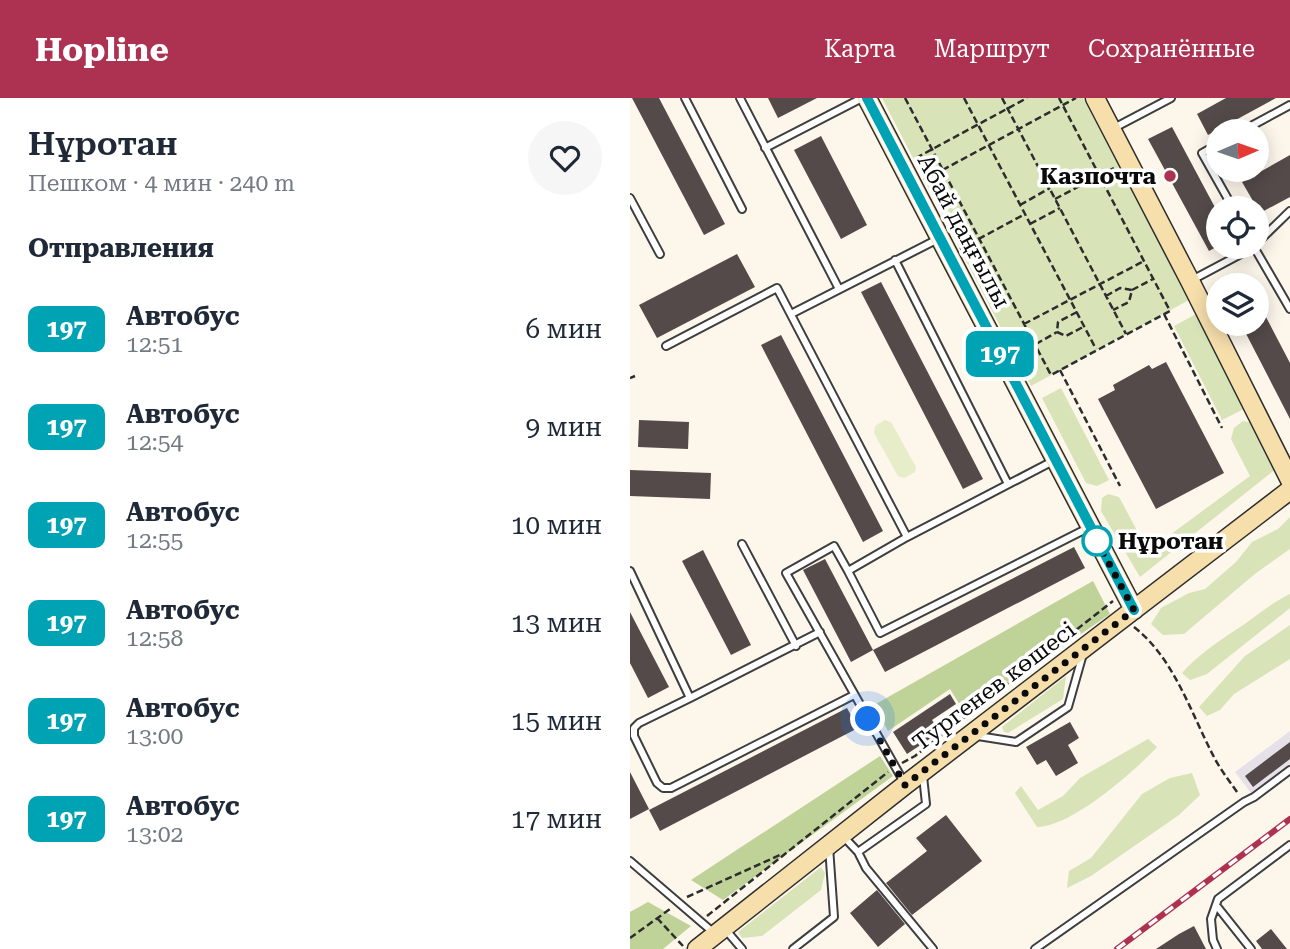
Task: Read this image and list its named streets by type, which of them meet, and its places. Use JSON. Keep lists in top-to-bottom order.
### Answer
{
  "streets": {
    "main road": ["Абай даңғылы", "Тургенев көшесі"]
  },
  "crossings": [
    ["Абай даңғылы", "Тургенев көшесі"]
  ],
  "places": ["Казпочта", "Нұротан"],
  "lines": ["bus line 197"],
  "north": "right",
  "page": {
    "header": "Hopline",
    "nav": ["Карта", "Маршрут", "Сохранённые"],
    "heading": [
      ["Нұротан", "Пешком · 4 мин · 240 m"],
      "Отправления"
    ],
    "on_map": "197",
    "list": [
      {
        "mark": "197",
        "name": "Автобус",
        "note": "12:51",
        "value": "6 мин"
      },
      {
        "mark": "197",
        "name": "Автобус",
        "note": "12:54",
        "value": "9 мин"
      },
      {
        "mark": "197",
        "name": "Автобус",
        "note": "12:55",
        "value": "10 мин"
      },
      {
        "mark": "197",
        "name": "Автобус",
        "note": "12:58",
        "value": "13 мин"
      },
      {
        "mark": "197",
        "name": "Автобус",
        "note": "13:00",
        "value": "15 мин"
      },
      {
        "mark": "197",
        "name": "Автобус",
        "note": "13:02",
        "value": "17 мин"
      }
    ]
  }
}
